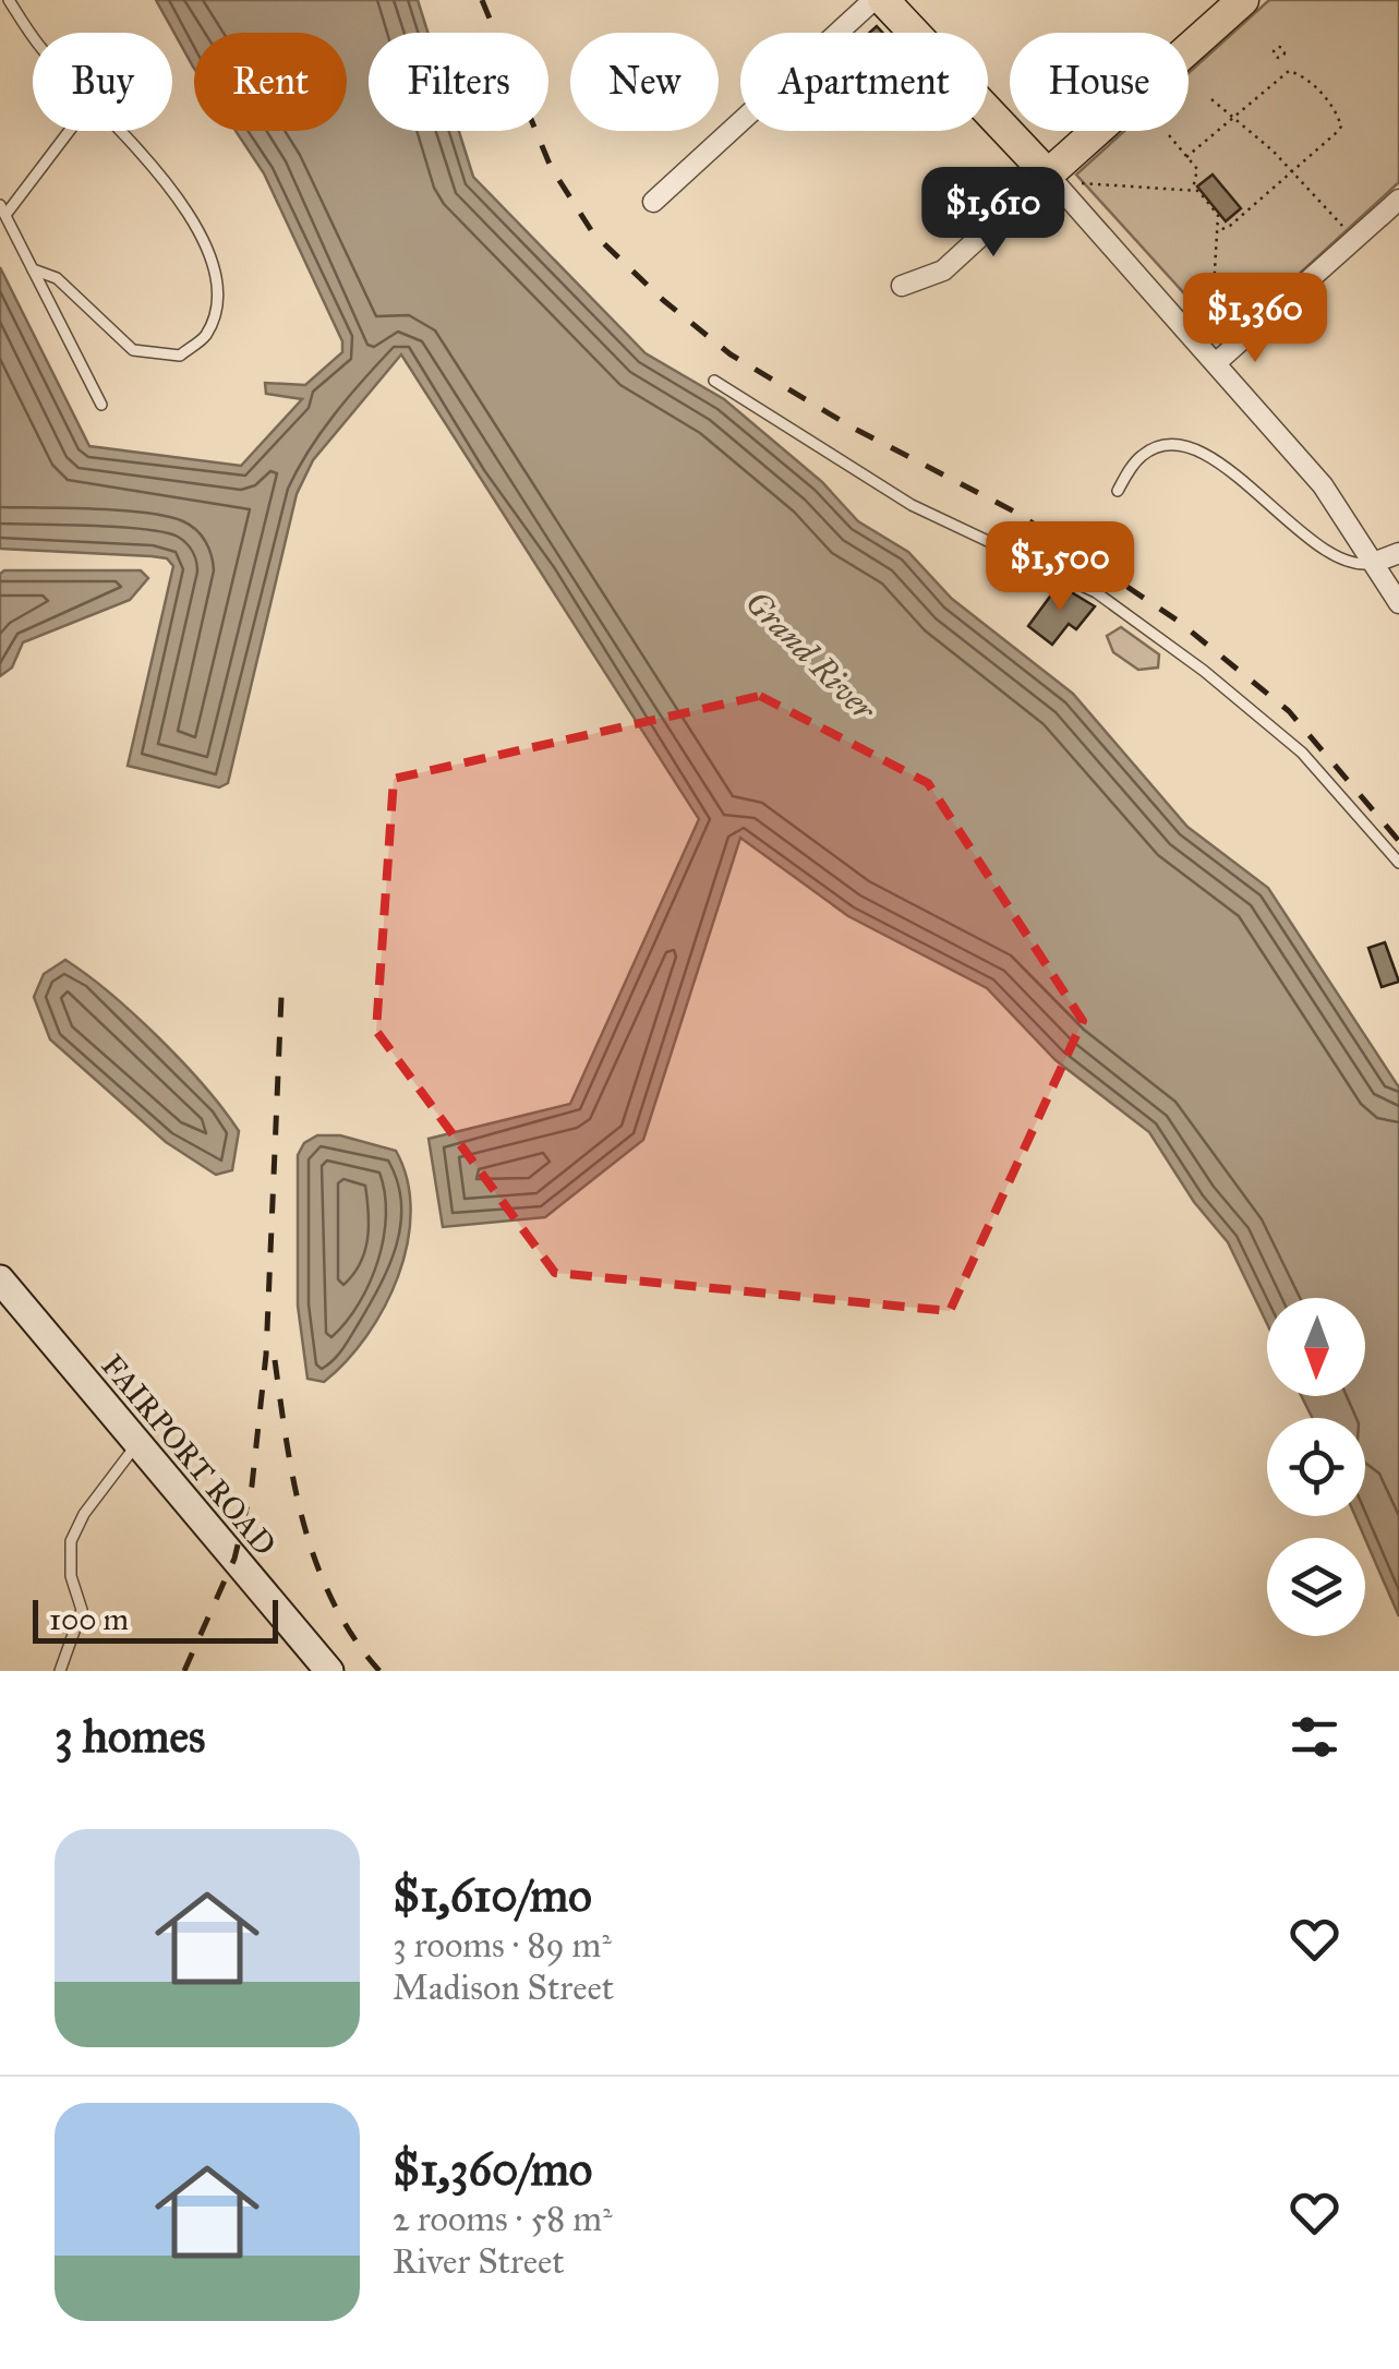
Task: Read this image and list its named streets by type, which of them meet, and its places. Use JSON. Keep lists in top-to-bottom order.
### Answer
{
  "streets": {
    "street": ["FAIRPORT ROAD"]
  },
  "water": ["Grand River"],
  "scale_bar": "100 m",
  "north": "bottom",
  "page": {
    "chip": [
      "Buy",
      "Rent",
      "Filters",
      "New",
      "Apartment",
      "House"
    ],
    "price": ["$1,610", "$1,360", "$1,500"],
    "scale": "100 m",
    "heading": "3 homes",
    "list": [
      {
        "name": "$1,610/mo",
        "note": "3 rooms · 89 m² · Madison Street"
      },
      {
        "name": "$1,360/mo",
        "note": "2 rooms · 58 m² · River Street"
      }
    ]
  }
}
